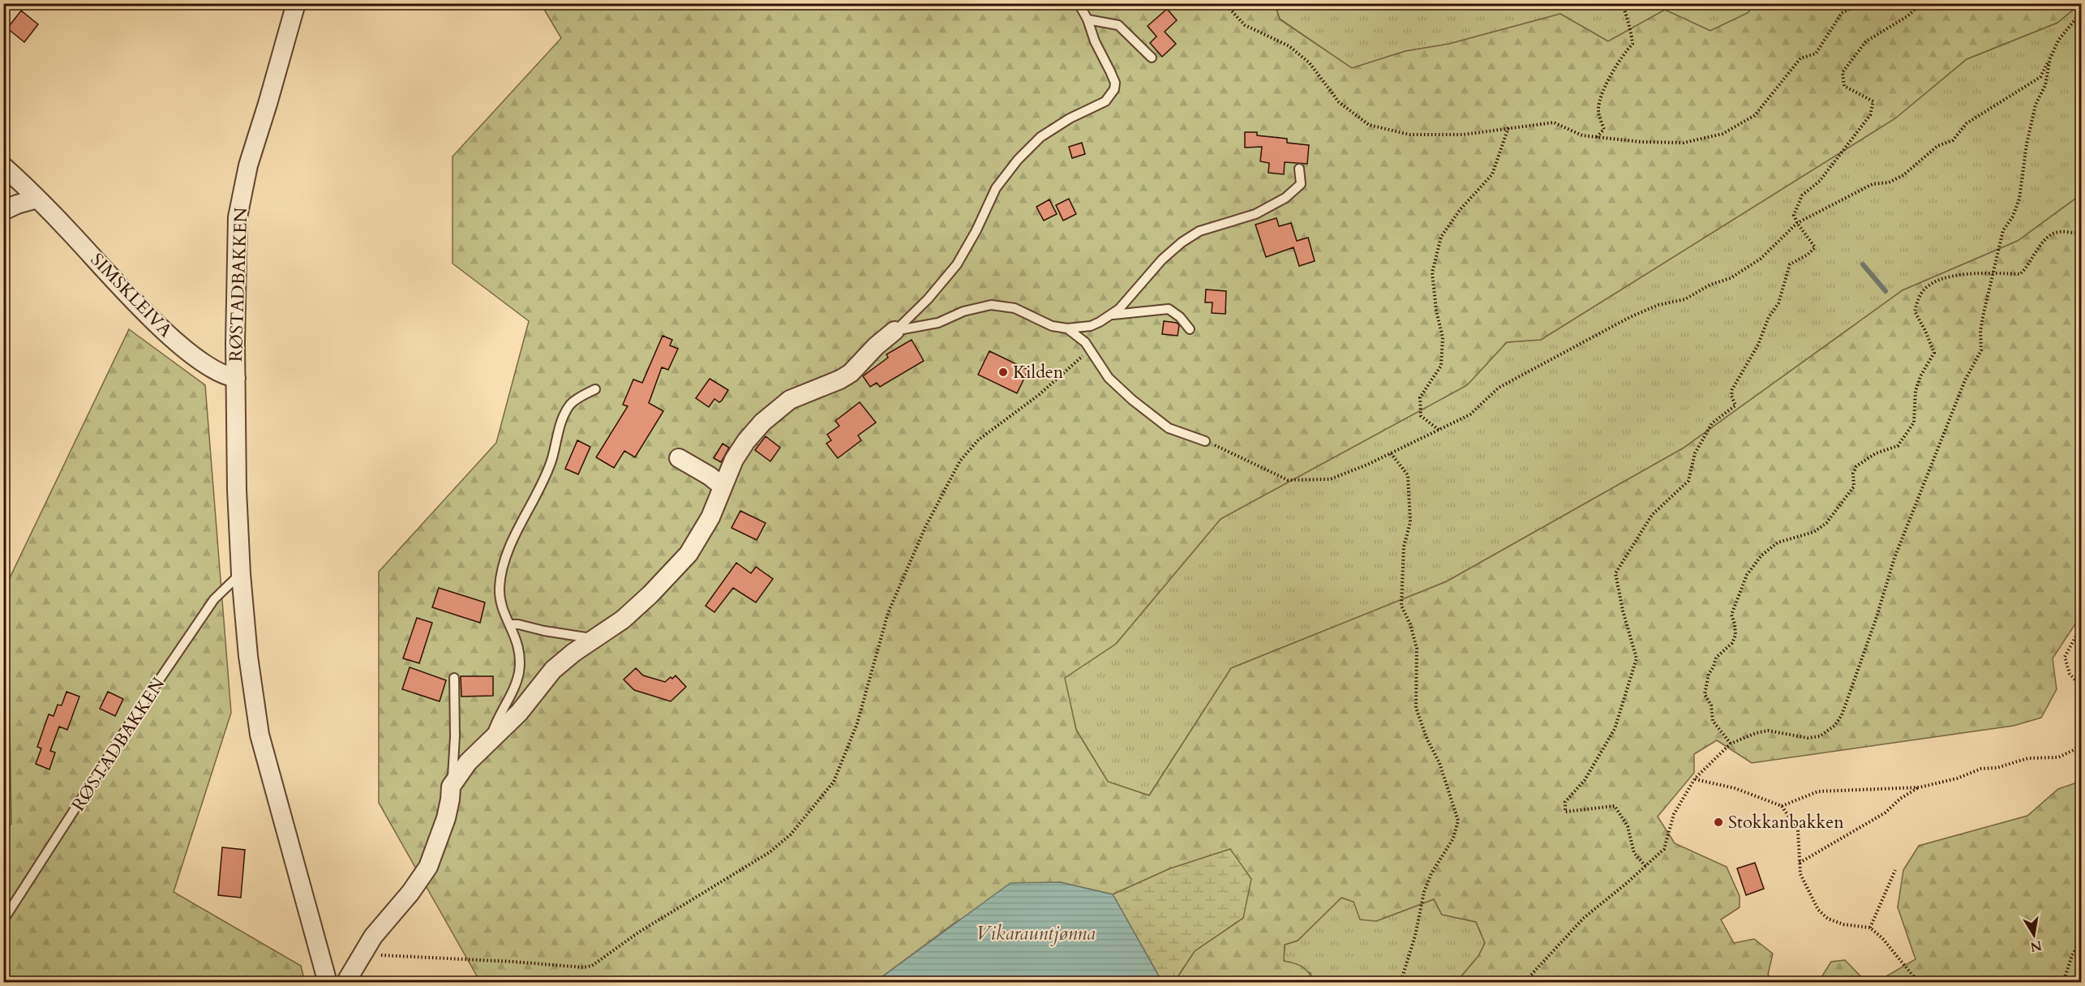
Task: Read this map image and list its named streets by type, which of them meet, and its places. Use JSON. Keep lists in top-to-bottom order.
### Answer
{
  "streets": {
    "street": ["RØSTADBAKKEN", "SIMSKLEIVA"]
  },
  "crossings": [
    ["RØSTADBAKKEN", "SIMSKLEIVA"]
  ],
  "water": ["Vikarauntjønna"],
  "places": ["Kilden", "Stokkanbakken"],
  "north": "bottom"
}
